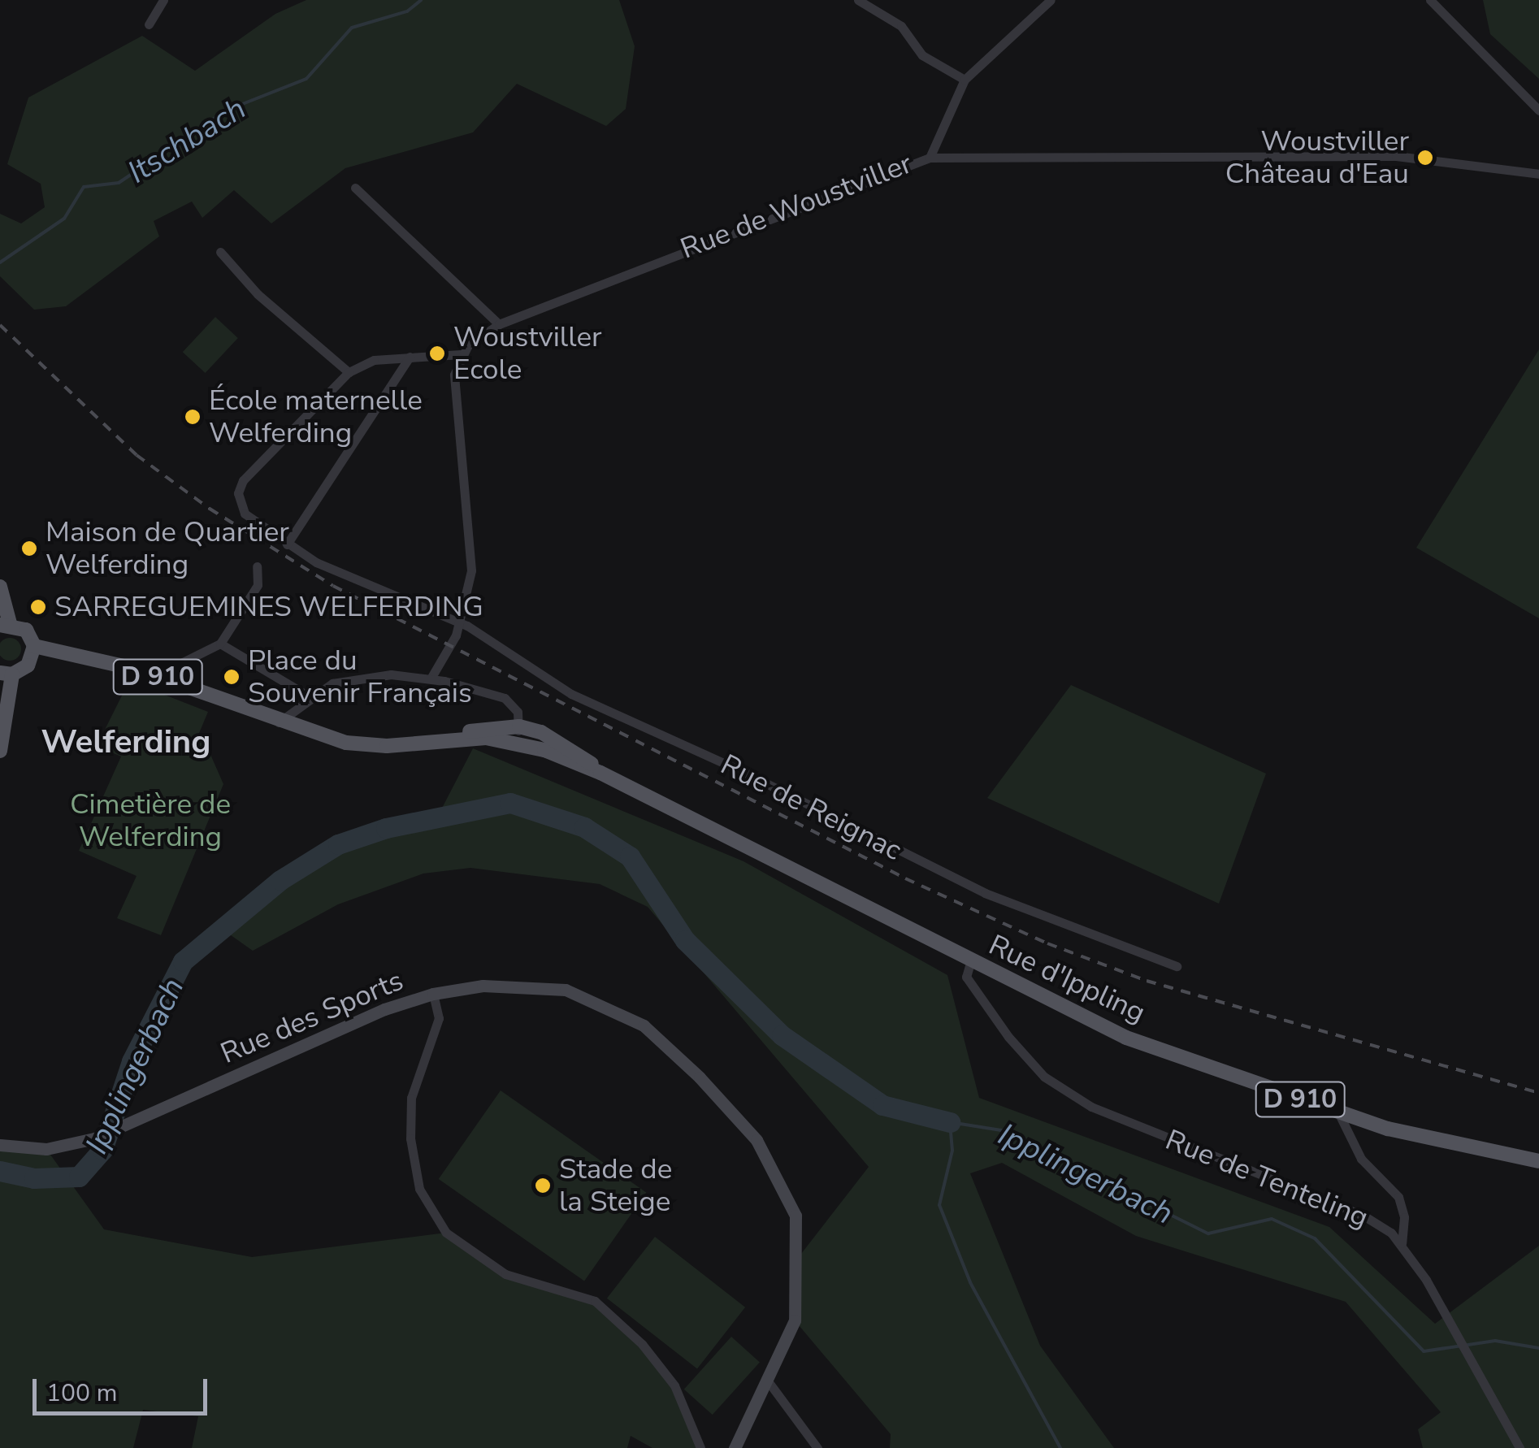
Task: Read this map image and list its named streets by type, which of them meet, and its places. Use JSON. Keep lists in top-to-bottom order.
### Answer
{
  "streets": {
    "main road": ["D 910", "Rue d'Ippling"],
    "street": [
      "Rue de Woustviller",
      "Rue de Reignac",
      "Rue des Sports",
      "Rue de Tenteling"
    ]
  },
  "crossings": [
    ["Rue d'Ippling", "Rue de Tenteling"]
  ],
  "districts": ["Welferding"],
  "water": ["Itschbach", "Ipplingerbach"],
  "parks": ["Cimetière de Welferding"],
  "places": [
    "Woustviller Château d'Eau",
    "Woustviller Ecole",
    "École maternelle Welferding",
    "Maison de Quartier Welferding",
    "SARREGUEMINES WELFERDING",
    "Place du Souvenir Français",
    "Stade de la Steige"
  ],
  "scale_bar": "100 m"
}
